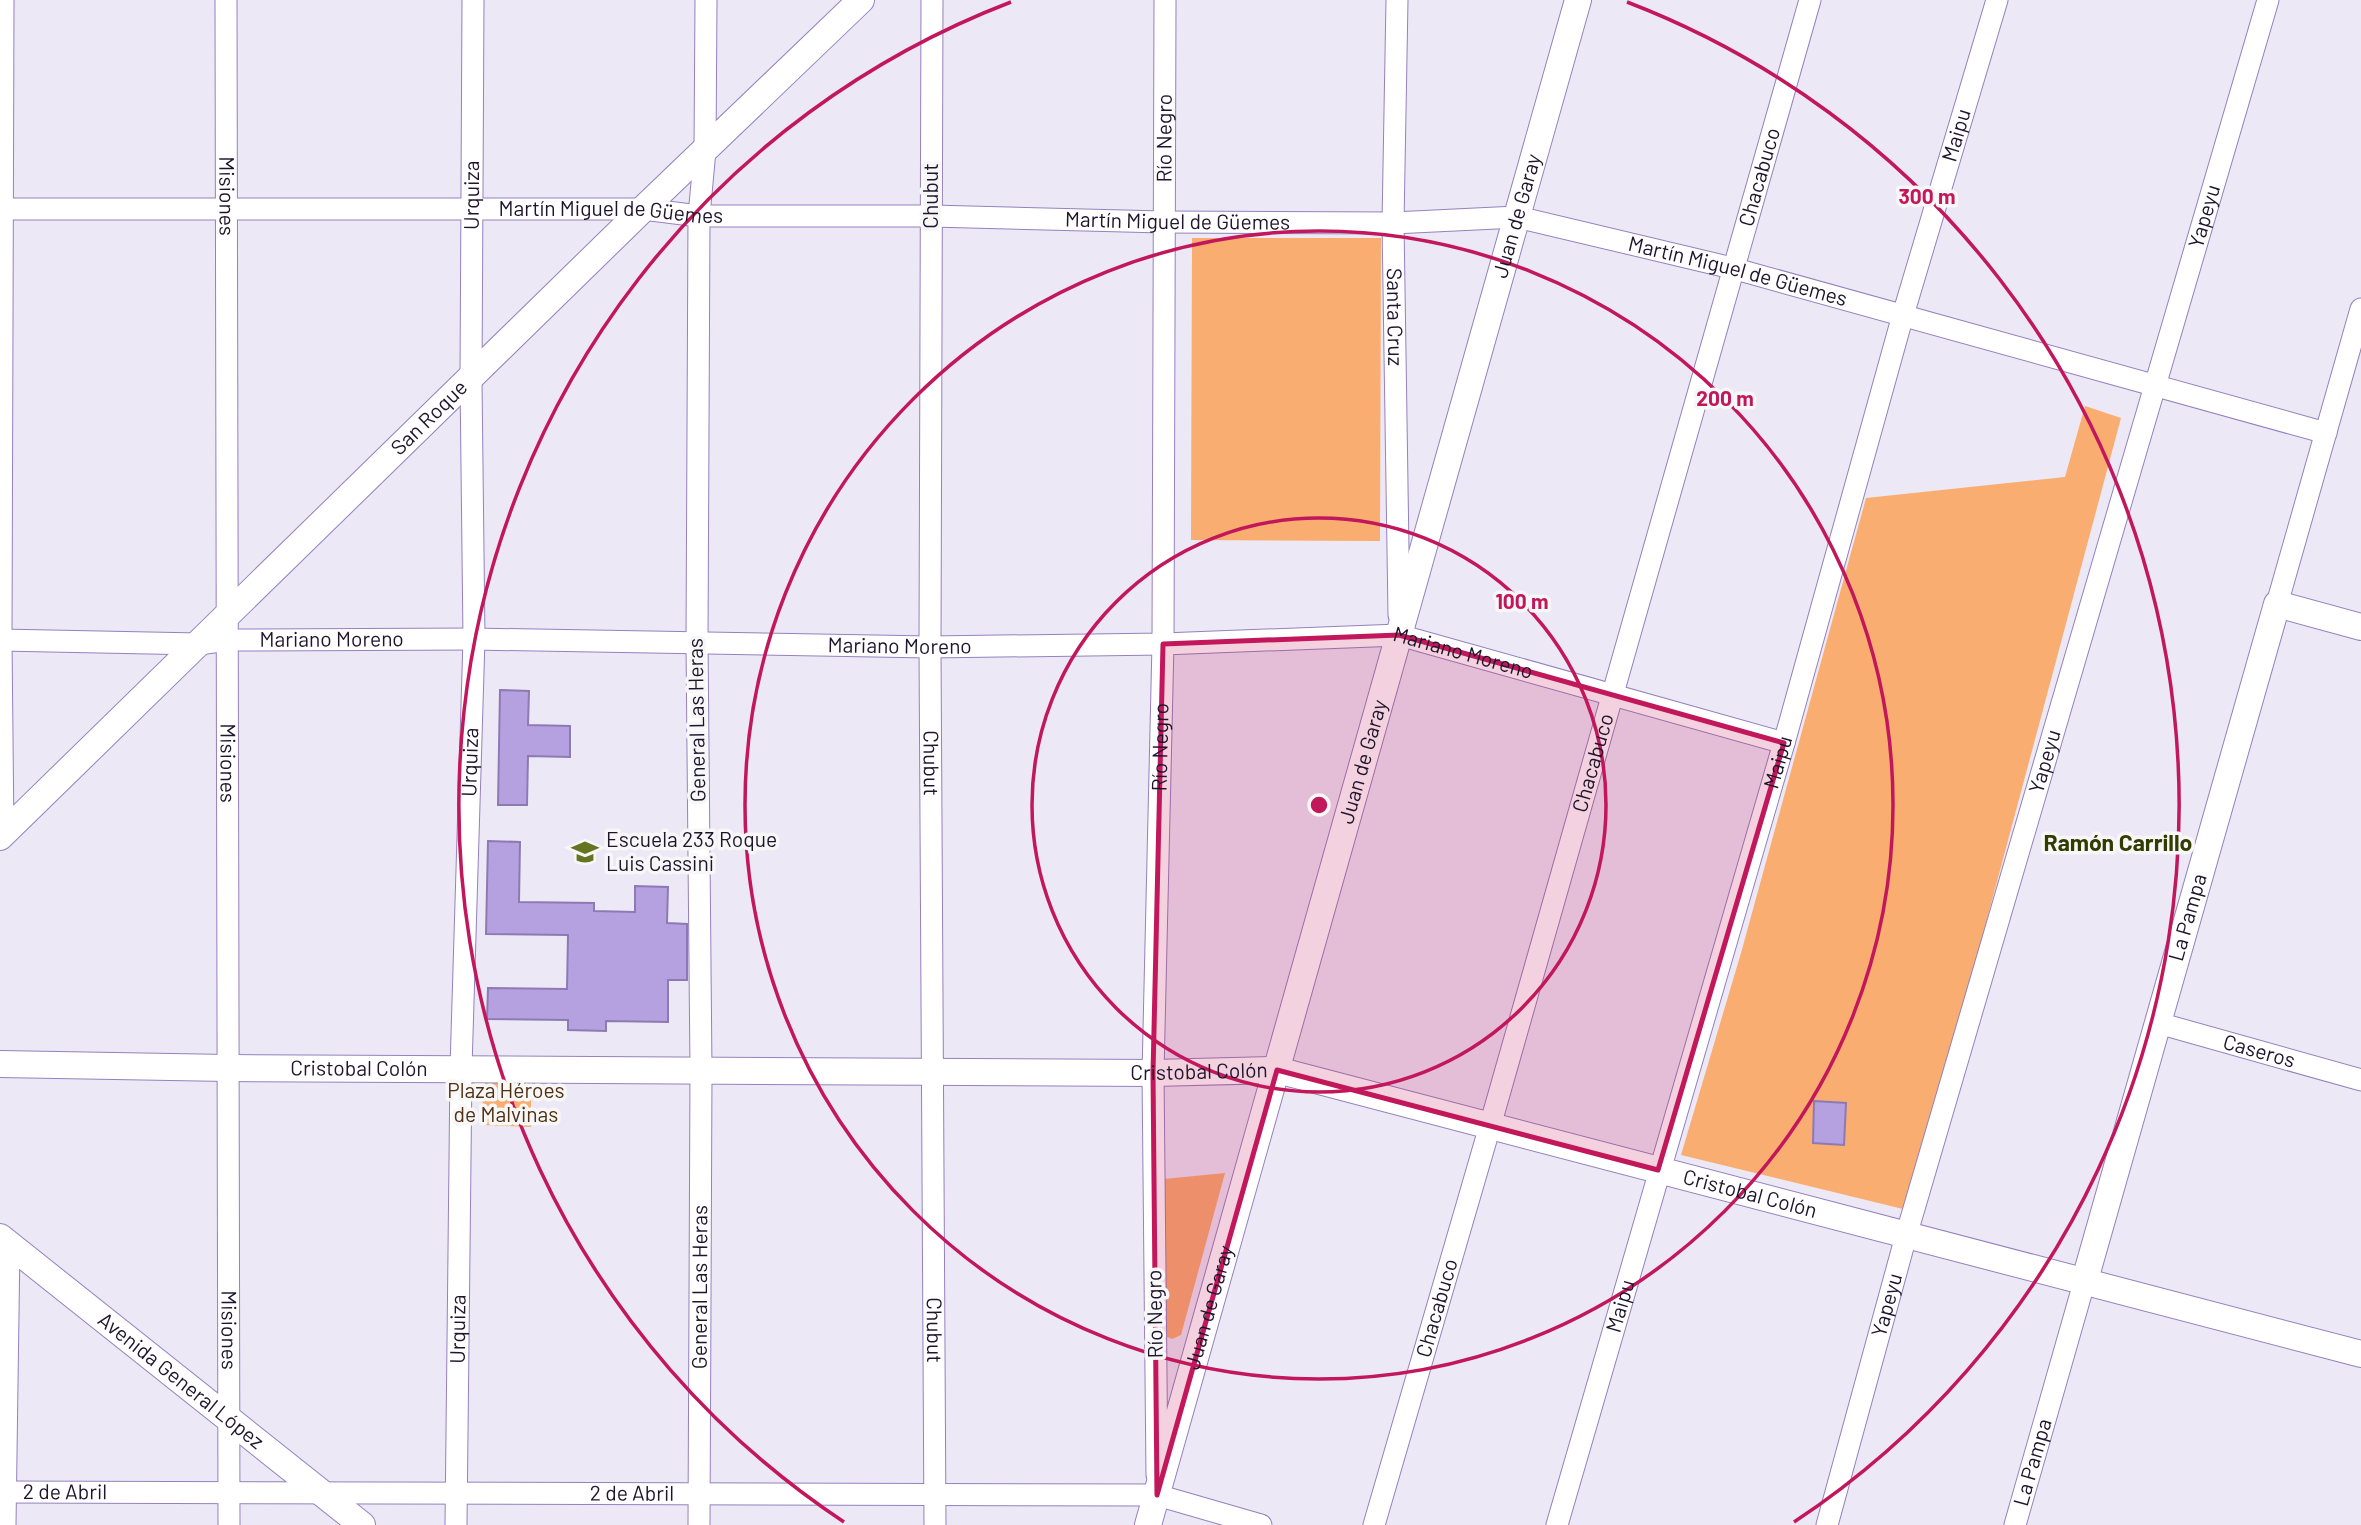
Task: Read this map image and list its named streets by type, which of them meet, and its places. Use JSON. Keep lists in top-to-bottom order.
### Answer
{
  "streets": {
    "street": [
      "Maipu",
      "Río Negro",
      "Chacabuco",
      "Misiones",
      "Urquiza",
      "Chubut",
      "Martín Miguel de Güemes",
      "Juan de Garay",
      "Yapeyu",
      "Santa Cruz",
      "San Roque",
      "Mariano Moreno",
      "General Las Heras",
      "La Pampa",
      "Caseros",
      "Cristobal Colón",
      "Avenida General López",
      "2 de Abril"
    ]
  },
  "crossings": [
    ["Maipu", "Martín Miguel de Güemes"],
    ["Maipu", "Mariano Moreno"],
    ["Maipu", "Cristobal Colón"],
    ["Río Negro", "Martín Miguel de Güemes"],
    ["Río Negro", "Juan de Garay"],
    ["Río Negro", "Mariano Moreno"],
    ["Río Negro", "Cristobal Colón"],
    ["Río Negro", "2 de Abril"],
    ["Chacabuco", "Martín Miguel de Güemes"],
    ["Chacabuco", "Mariano Moreno"],
    ["Chacabuco", "Cristobal Colón"],
    ["Misiones", "Martín Miguel de Güemes"],
    ["Misiones", "San Roque"],
    ["Misiones", "Mariano Moreno"],
    ["Misiones", "Cristobal Colón"],
    ["Misiones", "Avenida General López"],
    ["Misiones", "2 de Abril"],
    ["Urquiza", "Martín Miguel de Güemes"],
    ["Urquiza", "San Roque"],
    ["Urquiza", "Mariano Moreno"],
    ["Urquiza", "Cristobal Colón"],
    ["Urquiza", "2 de Abril"],
    ["Chubut", "Martín Miguel de Güemes"],
    ["Chubut", "Mariano Moreno"],
    ["Chubut", "Cristobal Colón"],
    ["Chubut", "2 de Abril"],
    ["Martín Miguel de Güemes", "Juan de Garay"],
    ["Martín Miguel de Güemes", "Yapeyu"],
    ["Martín Miguel de Güemes", "Santa Cruz"],
    ["Martín Miguel de Güemes", "San Roque"],
    ["Martín Miguel de Güemes", "General Las Heras"],
    ["Martín Miguel de Güemes", "La Pampa"],
    ["Juan de Garay", "Santa Cruz"],
    ["Juan de Garay", "Mariano Moreno"],
    ["Juan de Garay", "Cristobal Colón"],
    ["Juan de Garay", "2 de Abril"],
    ["Yapeyu", "Cristobal Colón"],
    ["Santa Cruz", "Mariano Moreno"],
    ["San Roque", "Mariano Moreno"],
    ["San Roque", "General Las Heras"],
    ["Mariano Moreno", "General Las Heras"],
    ["General Las Heras", "Cristobal Colón"],
    ["General Las Heras", "2 de Abril"],
    ["La Pampa", "Caseros"],
    ["La Pampa", "Cristobal Colón"],
    ["Avenida General López", "2 de Abril"]
  ],
  "districts": ["Ramón Carrillo"],
  "parks": ["Plaza Héroes de Malvinas"],
  "places": {
    "school or university": ["Escuela 233 Roque Luis Cassini"]
  },
  "rings": ["300 m", "200 m", "100 m"]
}
